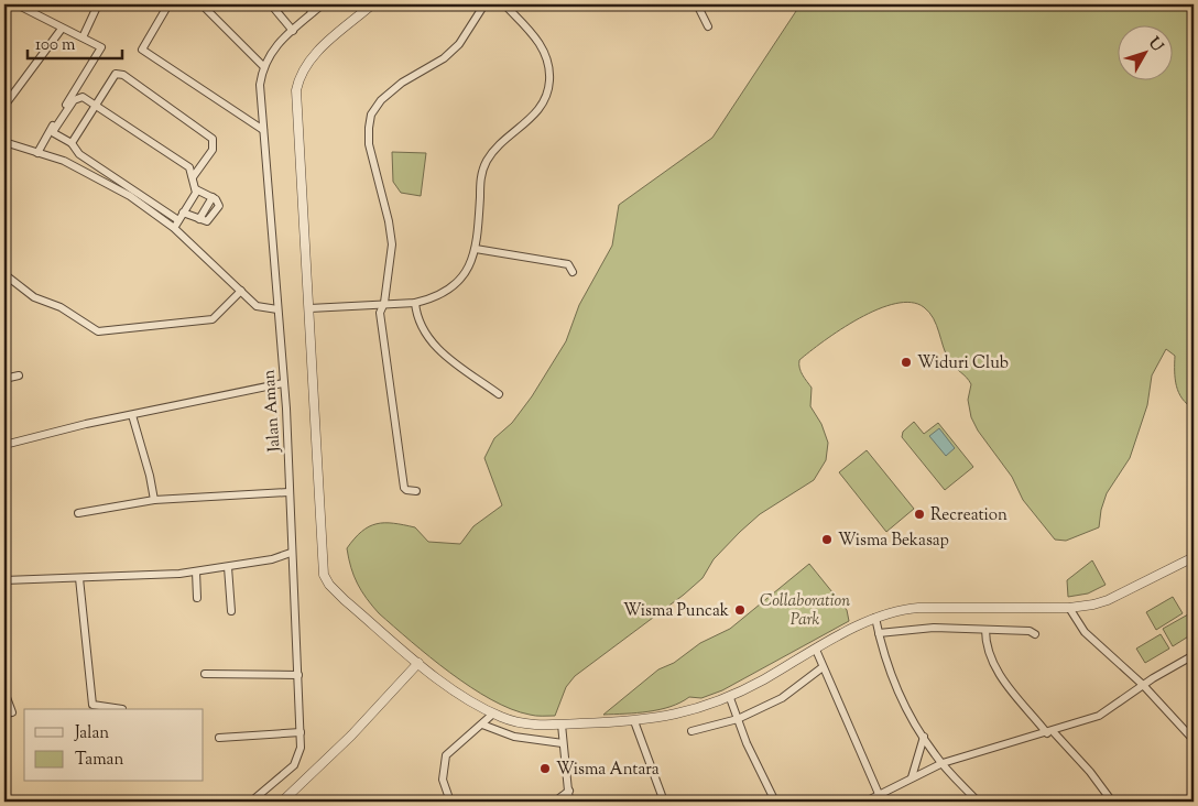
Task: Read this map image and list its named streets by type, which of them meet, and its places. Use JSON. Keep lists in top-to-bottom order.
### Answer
{
  "streets": {
    "street": ["Jalan Aman"]
  },
  "parks": ["Collaboration Park"],
  "places": [
    "Widuri Club",
    "Recreation",
    "Wisma Bekasap",
    "Wisma Puncak",
    "Wisma Antara"
  ],
  "legend": ["Jalan", "Taman"],
  "scale_bar": "100 m",
  "north": "top right"
}
